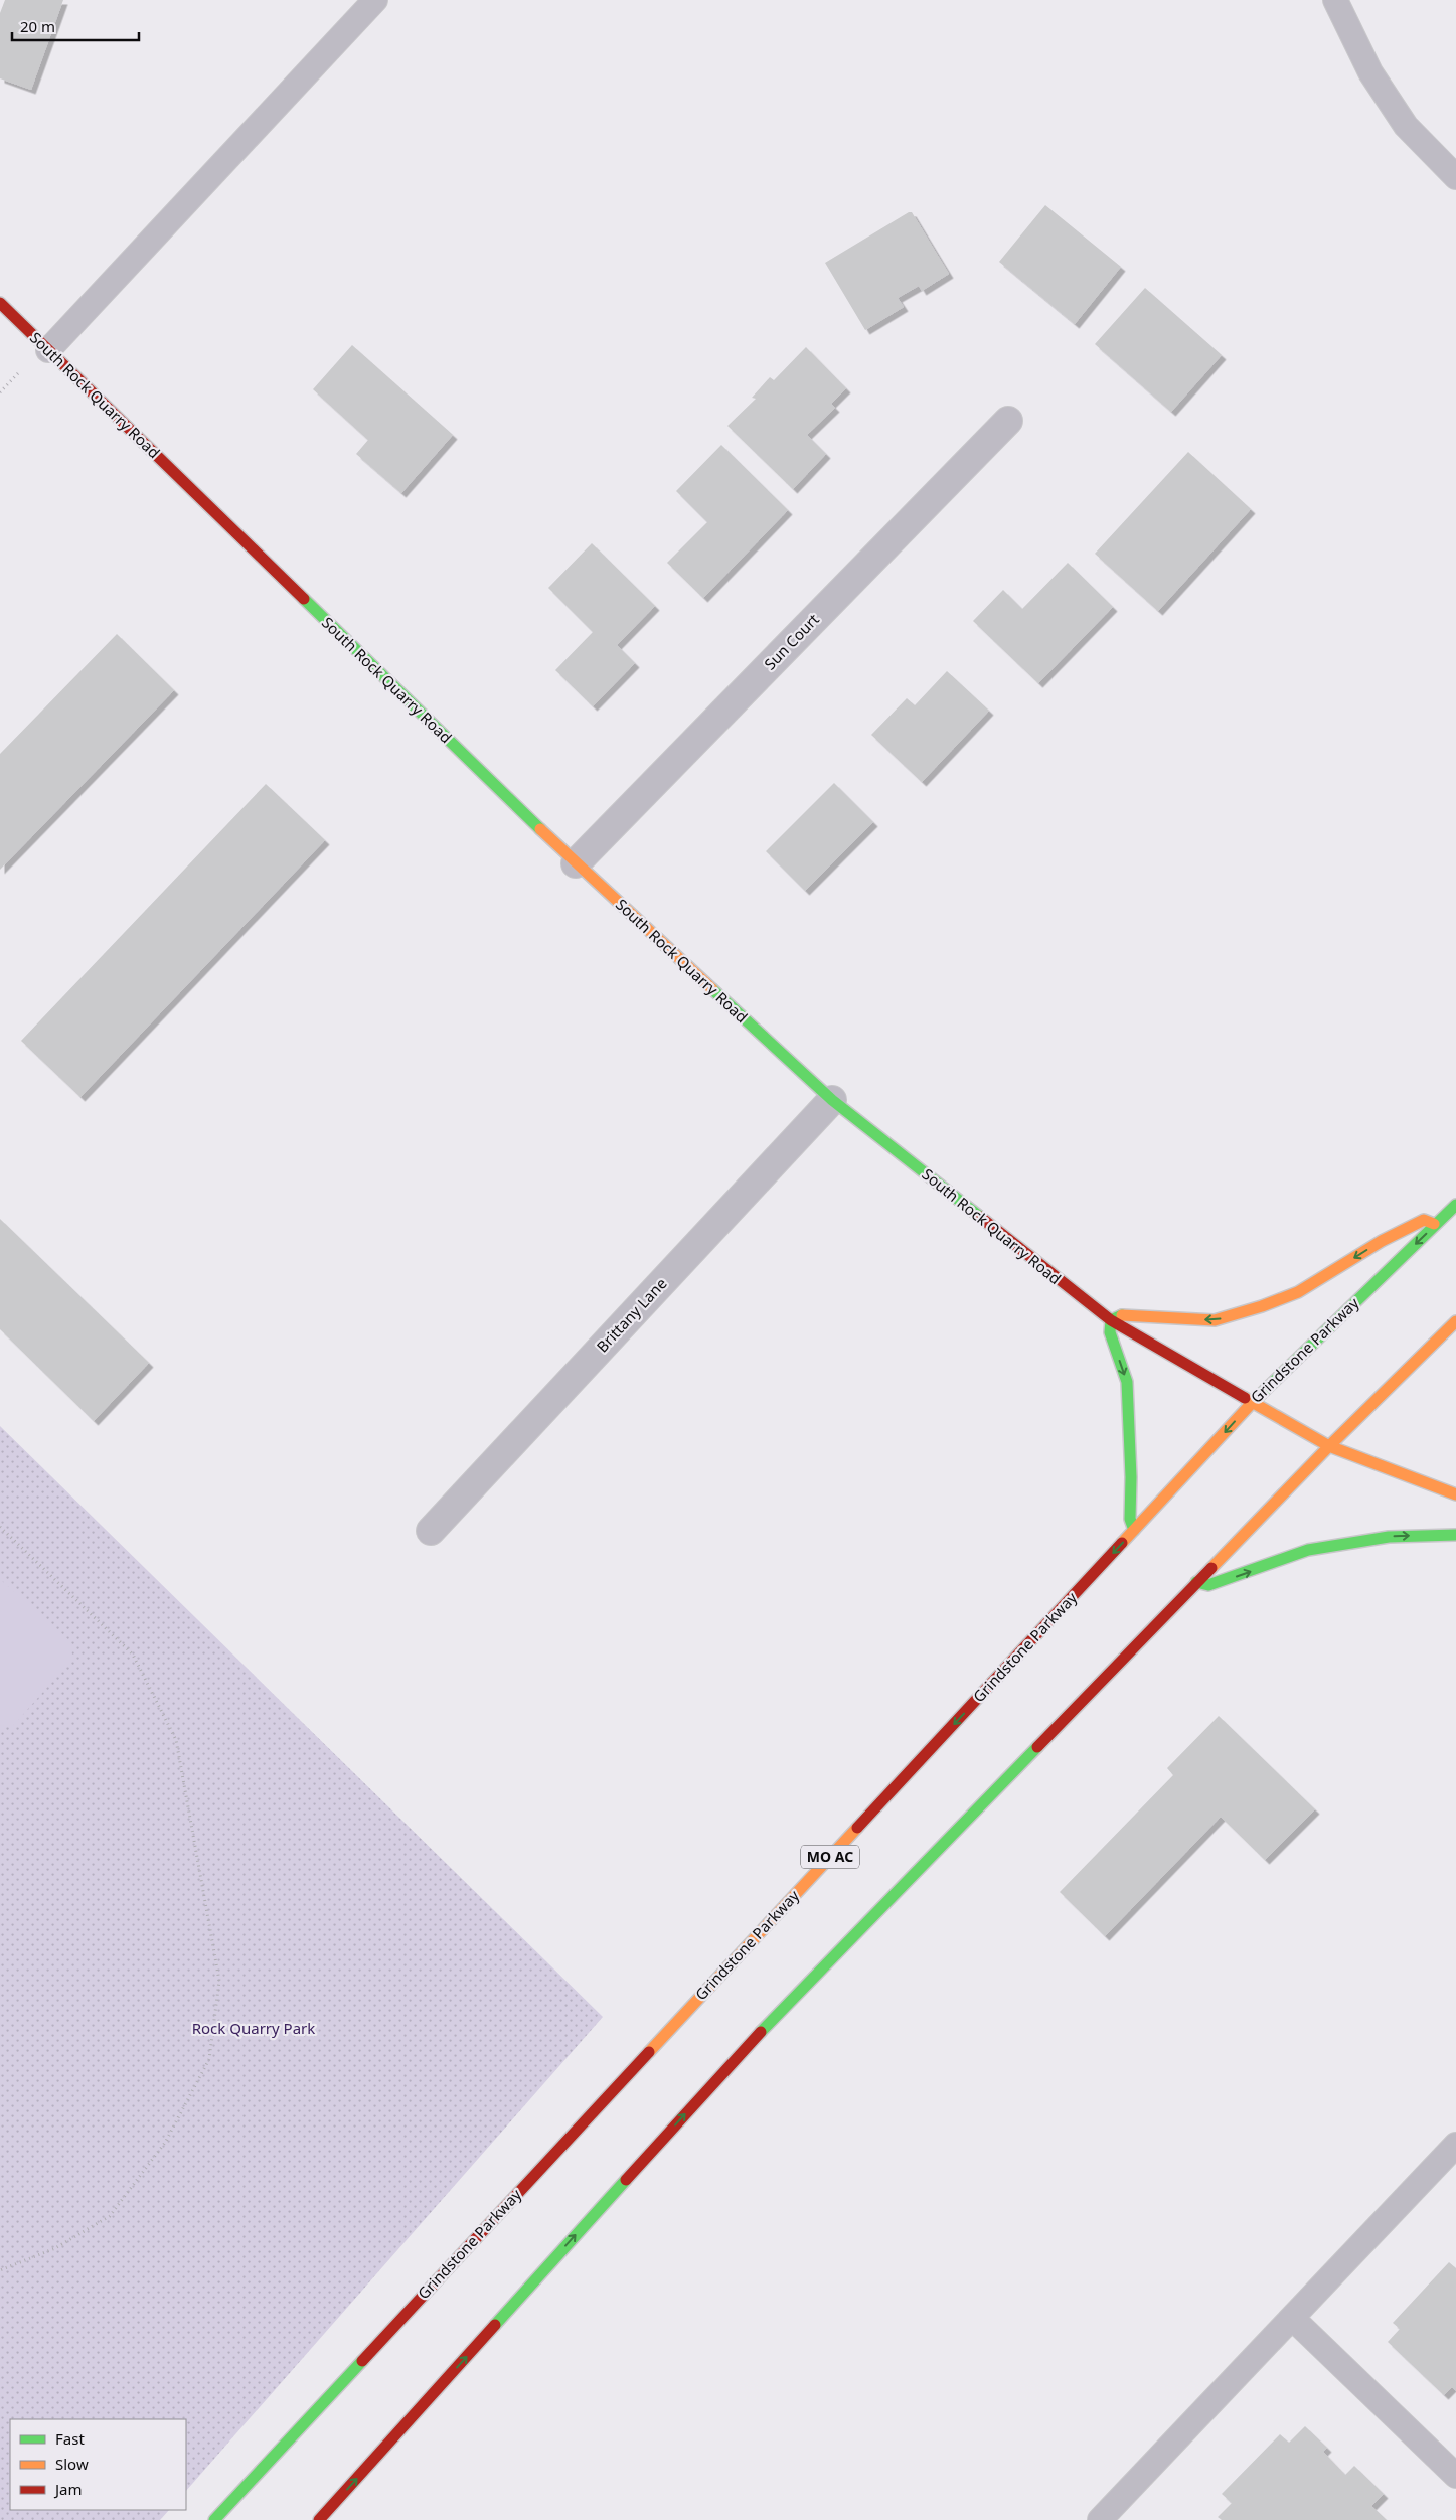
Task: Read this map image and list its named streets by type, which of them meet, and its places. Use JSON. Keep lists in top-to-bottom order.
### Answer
{
  "streets": {
    "main road": ["South Rock Quarry Road", "Grindstone Parkway", "MO AC"],
    "street": ["Sun Court", "Brittany Lane"]
  },
  "crossings": [
    ["South Rock Quarry Road", "Sun Court"],
    ["South Rock Quarry Road", "Brittany Lane"],
    ["South Rock Quarry Road", "Grindstone Parkway"]
  ],
  "parks": ["Rock Quarry Park"],
  "legend": ["Fast", "Slow", "Jam"],
  "scale_bar": "20 m"
}
